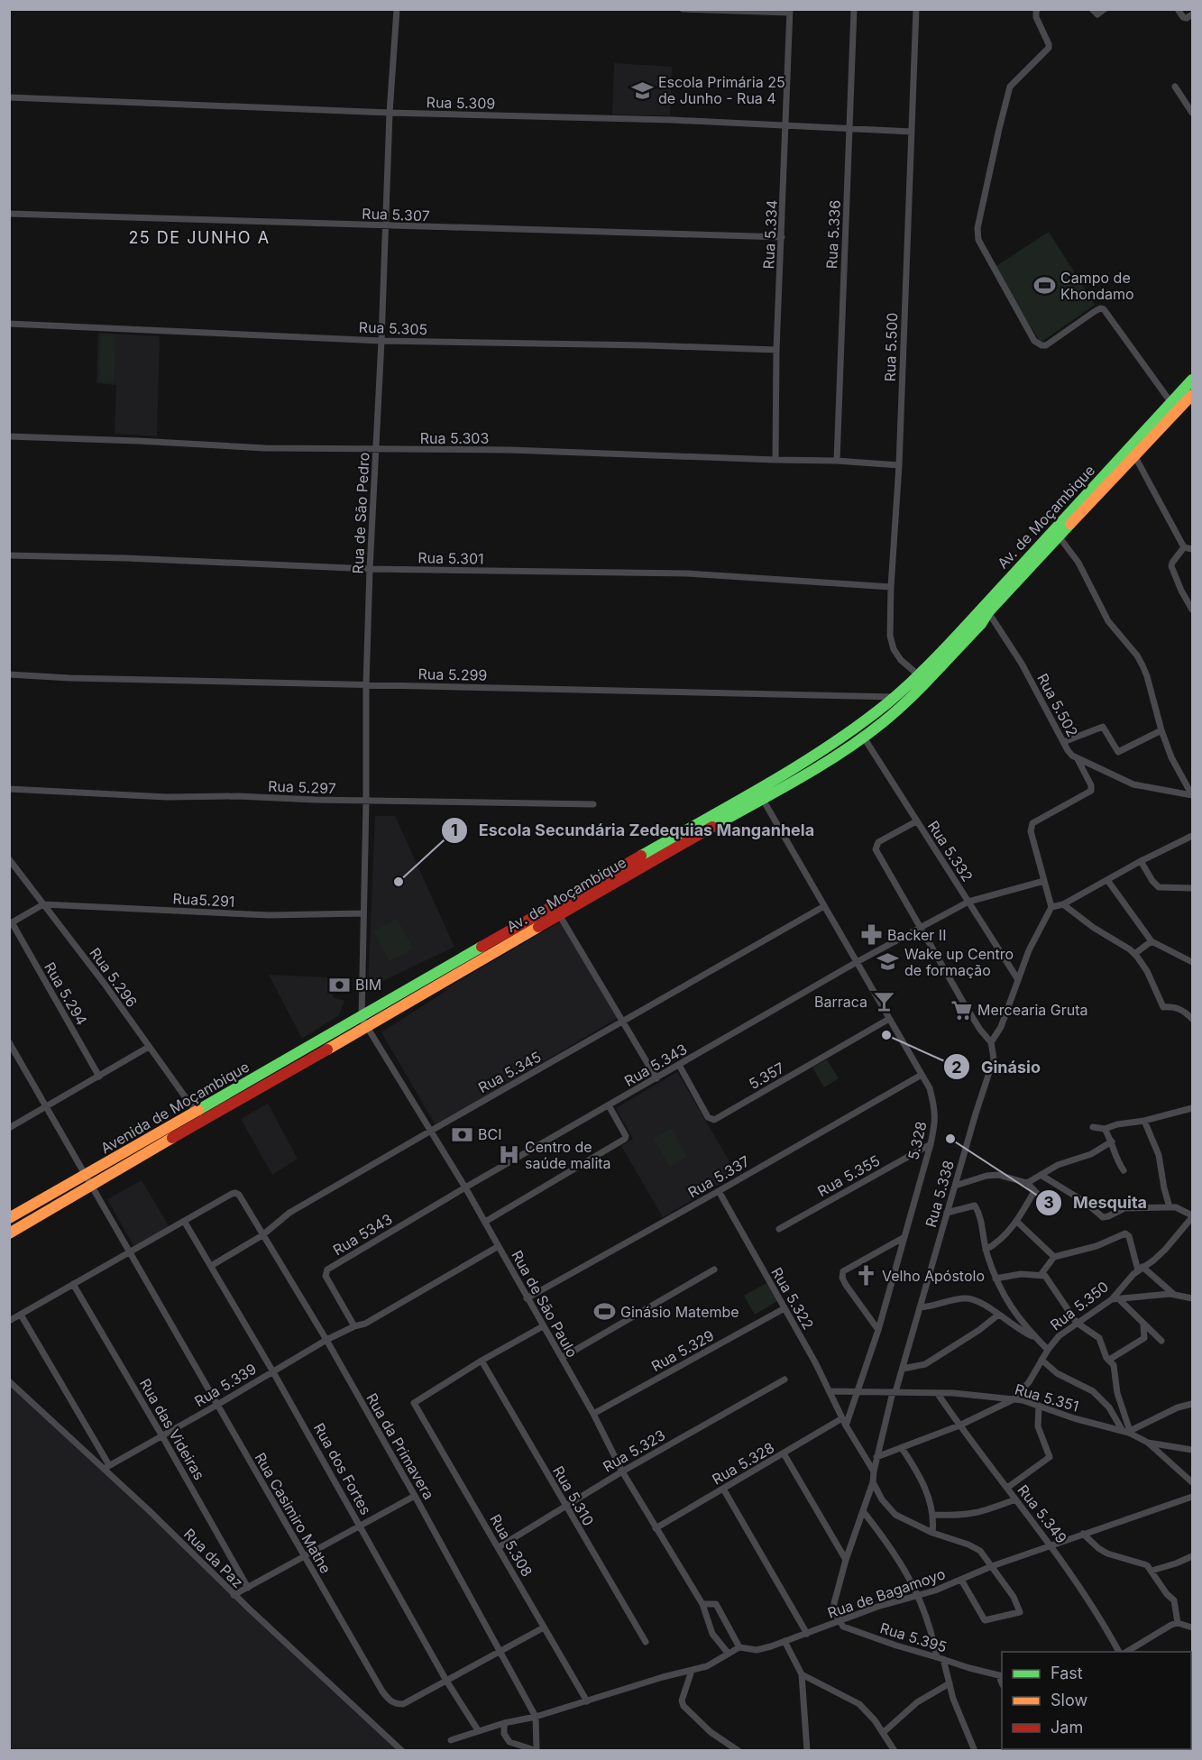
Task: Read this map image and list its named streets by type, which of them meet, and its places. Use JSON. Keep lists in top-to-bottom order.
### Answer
{
  "streets": {
    "highway": ["Av. de Moçambique", "Avenida de Moçambique"],
    "street": [
      "Rua 5.309",
      "Rua 5.307",
      "Rua 5.334",
      "Rua 5.336",
      "Rua 5.305",
      "Rua 5.500",
      "Rua 5.303",
      "Rua de São Pedro",
      "Rua 5.301",
      "Rua 5.299",
      "Rua 5.502",
      "Rua 5.297",
      "Rua 5.332",
      "Rua5.291",
      "Rua 5.296",
      "Rua 5.294",
      "Rua 5.343",
      "Rua 5.345",
      "5.357",
      "5.328",
      "Rua 5.355",
      "Rua 5.337",
      "Rua 5.338",
      "Rua 5343",
      "Rua 5.322",
      "Rua de São Paulo",
      "Rua 5.350",
      "Rua 5.329",
      "Rua 5.339",
      "Rua 5.351",
      "Rua das Videiras",
      "Rua da Primavera",
      "Rua 5.323",
      "Rua 5.328",
      "Rua dos Fortes",
      "Rua 5.310",
      "Rua Casimiro Mathe",
      "Rua 5.349",
      "Rua 5.308",
      "Rua da Paz",
      "Rua de Bagamoyo",
      "Rua 5.395"
    ]
  },
  "crossings": [
    ["Rua 5.309", "Rua 5.334"],
    ["Rua 5.309", "Rua 5.336"],
    ["Rua 5.309", "Rua 5.500"],
    ["Rua 5.309", "Rua de São Pedro"],
    ["Rua 5.307", "Rua 5.334"],
    ["Rua 5.307", "Rua de São Pedro"],
    ["Rua 5.334", "Rua 5.305"],
    ["Rua 5.334", "Rua 5.303"],
    ["Rua 5.336", "Rua 5.303"],
    ["Rua 5.305", "Rua de São Pedro"],
    ["Rua 5.500", "Rua 5.303"],
    ["Rua 5.500", "Av. de Moçambique"],
    ["Rua 5.500", "Rua 5.301"],
    ["Rua 5.303", "Rua de São Pedro"],
    ["Rua de São Pedro", "Av. de Moçambique"],
    ["Rua de São Pedro", "Rua 5.301"],
    ["Rua de São Pedro", "Rua 5.299"],
    ["Rua de São Pedro", "Rua 5.297"],
    ["Rua de São Pedro", "Rua5.291"],
    ["Rua de São Pedro", "Avenida de Moçambique"],
    ["Rua de São Pedro", "Rua de São Paulo"],
    ["Av. de Moçambique", "Rua 5.299"],
    ["Av. de Moçambique", "Rua 5.502"],
    ["Av. de Moçambique", "Rua 5.332"],
    ["Av. de Moçambique", "Avenida de Moçambique"],
    ["Av. de Moçambique", "5.328"],
    ["Av. de Moçambique", "Rua de São Paulo"],
    ["Rua 5.332", "Rua 5.343"],
    ["Rua 5.332", "Rua 5.338"],
    ["Rua5.291", "Rua 5.296"],
    ["Rua 5.296", "Avenida de Moçambique"],
    ["Rua 5.343", "5.357"],
    ["Rua 5.343", "5.328"],
    ["Rua 5.343", "Rua 5343"],
    ["Rua 5.343", "Rua de São Paulo"],
    ["Rua 5.345", "5.328"],
    ["Rua 5.345", "Rua de São Paulo"],
    ["Rua 5.345", "Rua da Primavera"],
    ["Rua 5.345", "Rua dos Fortes"],
    ["5.357", "5.328"],
    ["Avenida de Moçambique", "Rua de São Paulo"],
    ["Avenida de Moçambique", "Rua Casimiro Mathe"],
    ["5.328", "Rua 5.355"],
    ["5.328", "Rua 5.337"],
    ["5.328", "Rua 5.322"],
    ["5.328", "Rua 5.351"],
    ["Rua 5.337", "Rua 5.322"],
    ["Rua 5.337", "Rua de São Paulo"],
    ["Rua 5.338", "Rua 5.322"],
    ["Rua 5.338", "Rua 5.351"],
    ["Rua 5.338", "Rua de Bagamoyo"],
    ["Rua 5.338", "Rua 5.395"],
    ["Rua 5343", "Rua de São Paulo"],
    ["Rua 5343", "Rua 5.339"],
    ["Rua 5.322", "Rua 5.329"],
    ["Rua 5.322", "Rua 5.351"],
    ["Rua 5.322", "Rua 5.328"],
    ["Rua de São Paulo", "Rua 5.329"],
    ["Rua de São Paulo", "Rua 5.339"],
    ["Rua de São Paulo", "Rua 5.323"],
    ["Rua de São Paulo", "Rua 5.328"],
    ["Rua de São Paulo", "Rua de Bagamoyo"],
    ["Rua 5.350", "Rua 5.351"],
    ["Rua 5.339", "Rua das Videiras"],
    ["Rua 5.339", "Rua da Primavera"],
    ["Rua 5.339", "Rua dos Fortes"],
    ["Rua 5.339", "Rua Casimiro Mathe"],
    ["Rua 5.339", "Rua da Paz"],
    ["Rua 5.351", "Rua 5.349"],
    ["Rua da Primavera", "Rua dos Fortes"],
    ["Rua da Primavera", "Rua Casimiro Mathe"],
    ["Rua da Primavera", "Rua de Bagamoyo"],
    ["Rua 5.323", "Rua 5.310"],
    ["Rua 5.323", "Rua 5.308"],
    ["Rua dos Fortes", "Rua Casimiro Mathe"],
    ["Rua dos Fortes", "Rua de Bagamoyo"],
    ["Rua 5.310", "Rua 5.308"],
    ["Rua Casimiro Mathe", "Rua 5.308"],
    ["Rua 5.349", "Rua de Bagamoyo"],
    ["Rua 5.308", "Rua de Bagamoyo"],
    ["Rua de Bagamoyo", "Rua 5.395"]
  ],
  "districts": ["25 DE JUNHO A"],
  "places": {
    "school or university": ["Escola Primária 25 de Junho - Rua 4", "Wake up Centro de formação"],
    "sports": ["Campo de Khondamo", "Ginásio Matembe"],
    "other": ["Escola Secundária Zedequias Manganhela", "Ginásio", "Mesquita"],
    "pharmacy": ["Backer II"],
    "bank": ["BIM", "BCI"],
    "bar": ["Barraca"],
    "supermarket": ["Mercearia Gruta"],
    "hospital": ["Centro de saúde malita"],
    "church": ["Velho Apóstolo"]
  },
  "legend": ["Fast", "Slow", "Jam"]
}
